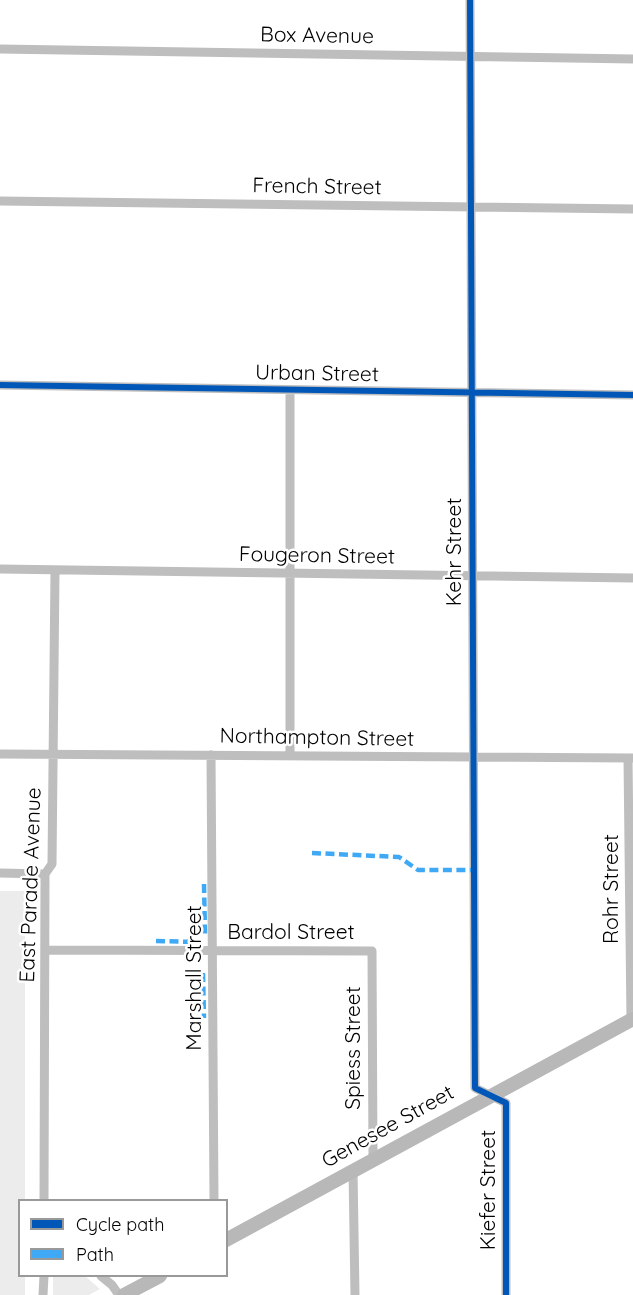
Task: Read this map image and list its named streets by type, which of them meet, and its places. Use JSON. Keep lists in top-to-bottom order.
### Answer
{
  "streets": {
    "main road": ["Genesee Street"],
    "street": [
      "Box Avenue",
      "French Street",
      "Urban Street",
      "Kehr Street",
      "Fougeron Street",
      "Northampton Street",
      "East Parade Avenue",
      "Rohr Street",
      "Bardol Street",
      "Marshall Street",
      "Spiess Street",
      "Kiefer Street"
    ]
  },
  "crossings": [
    ["Box Avenue", "Kehr Street"],
    ["French Street", "Kehr Street"],
    ["Urban Street", "Kehr Street"],
    ["Kehr Street", "Fougeron Street"],
    ["Kehr Street", "Northampton Street"],
    ["Kehr Street", "Genesee Street"],
    ["Kehr Street", "Kiefer Street"],
    ["Fougeron Street", "East Parade Avenue"],
    ["Northampton Street", "East Parade Avenue"],
    ["Northampton Street", "Rohr Street"],
    ["Northampton Street", "Marshall Street"],
    ["East Parade Avenue", "Bardol Street"],
    ["Rohr Street", "Genesee Street"],
    ["Bardol Street", "Marshall Street"],
    ["Bardol Street", "Spiess Street"],
    ["Spiess Street", "Genesee Street"],
    ["Genesee Street", "Kiefer Street"]
  ],
  "legend": ["Cycle path", "Path"]
}
